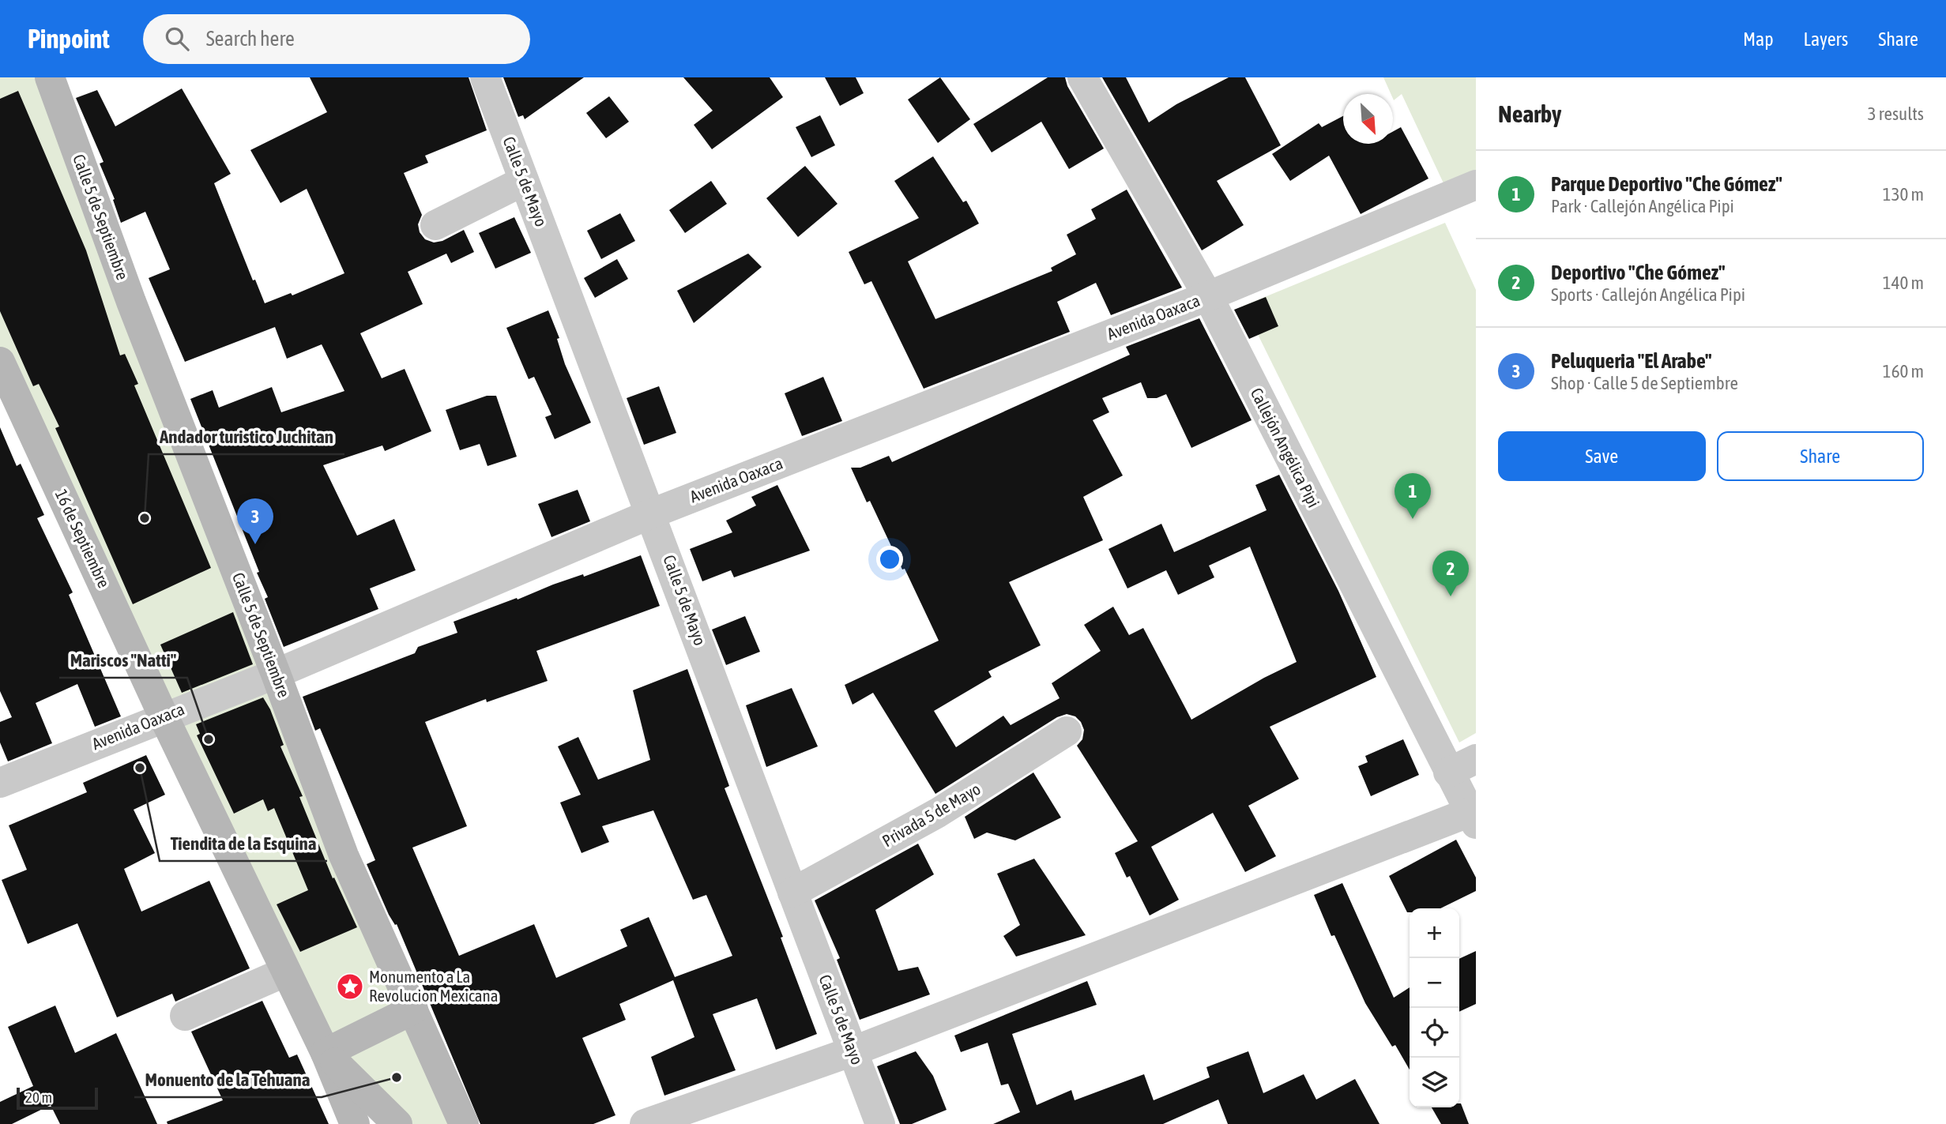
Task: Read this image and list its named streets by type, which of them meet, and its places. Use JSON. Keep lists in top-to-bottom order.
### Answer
{
  "streets": {
    "street": [
      "Calle 5 de Mayo",
      "Calle 5 de Septiembre",
      "Avenida Oaxaca",
      "Callejón Angélica Pipi",
      "16 de Septiembre",
      "Privada 5 de Mayo"
    ]
  },
  "crossings": [
    ["Calle 5 de Mayo", "Avenida Oaxaca"],
    ["Calle 5 de Mayo", "Privada 5 de Mayo"],
    ["Calle 5 de Septiembre", "Avenida Oaxaca"],
    ["Avenida Oaxaca", "Callejón Angélica Pipi"],
    ["Avenida Oaxaca", "16 de Septiembre"]
  ],
  "places": {
    "other": [
      "Andador turistico Juchitan",
      "Mariscos \"Natti\"",
      "Tiendita de la Esquina",
      "Monuento de la Tehuana"
    ],
    "place": ["Monumento a La Revolucion Mexicana"]
  },
  "scale_bar": "20 m",
  "north": "bottom right",
  "page": {
    "header": "Pinpoint",
    "search": "Search here",
    "nav": ["Map", "Layers", "Share"],
    "heading": ["Nearby", "3 results"],
    "list": [
      {
        "mark": "1",
        "name": "Parque Deportivo \"Che Gómez\"",
        "note": "Park · Callejón Angélica Pipi",
        "value": "130 m"
      },
      {
        "mark": "2",
        "name": "Deportivo \"Che Gómez\"",
        "note": "Sports · Callejón Angélica Pipi",
        "value": "140 m"
      },
      {
        "mark": "3",
        "name": "Peluqueria \"El Arabe\"",
        "note": "Shop · Calle 5 de Septiembre",
        "value": "160 m"
      }
    ],
    "buttons": ["Save", "Share"],
    "pins": ["1", "3", "2"],
    "map_buttons": ["+", "−"],
    "scale": "20 m"
  }
}
